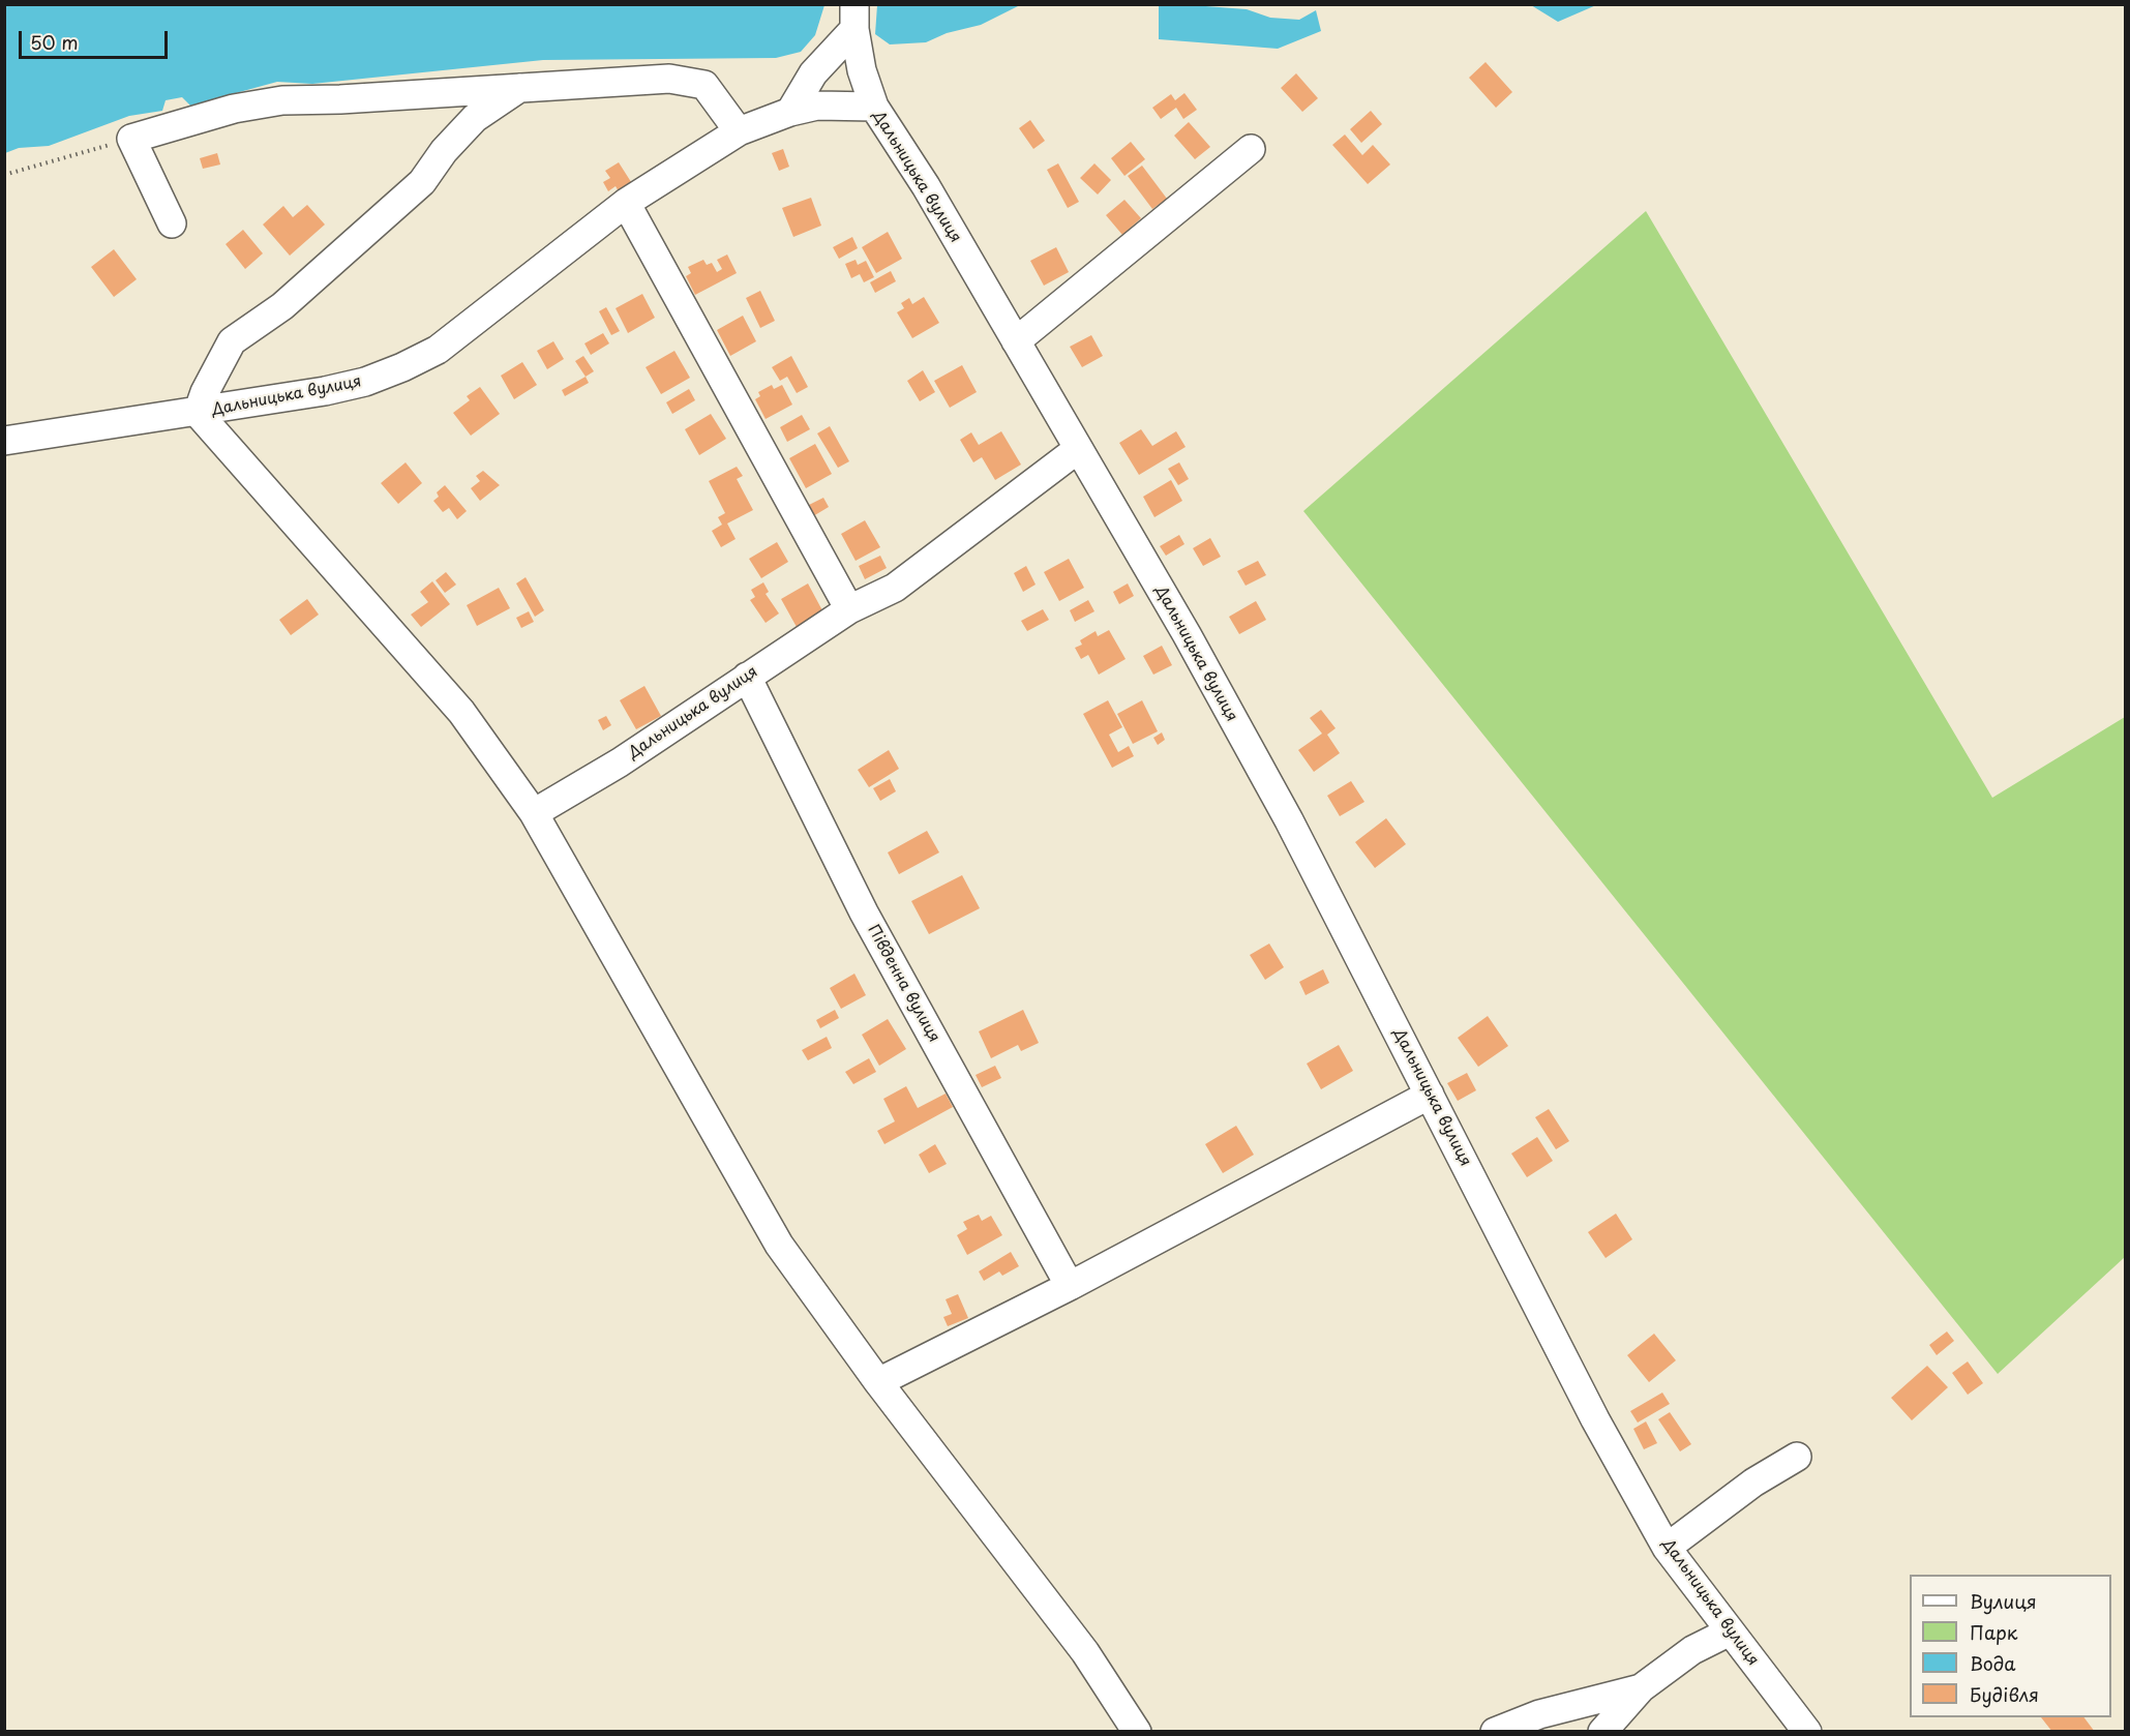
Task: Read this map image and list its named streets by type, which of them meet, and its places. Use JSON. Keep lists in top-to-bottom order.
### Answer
{
  "streets": {
    "street": ["Дальницька вулиця", "Південна вулиця"]
  },
  "crossings": [
    ["Дальницька вулиця", "Південна вулиця"]
  ],
  "legend": [
    "Вулиця",
    "Парк",
    "Вода",
    "Будівля"
  ],
  "scale_bar": "50 m"
}
